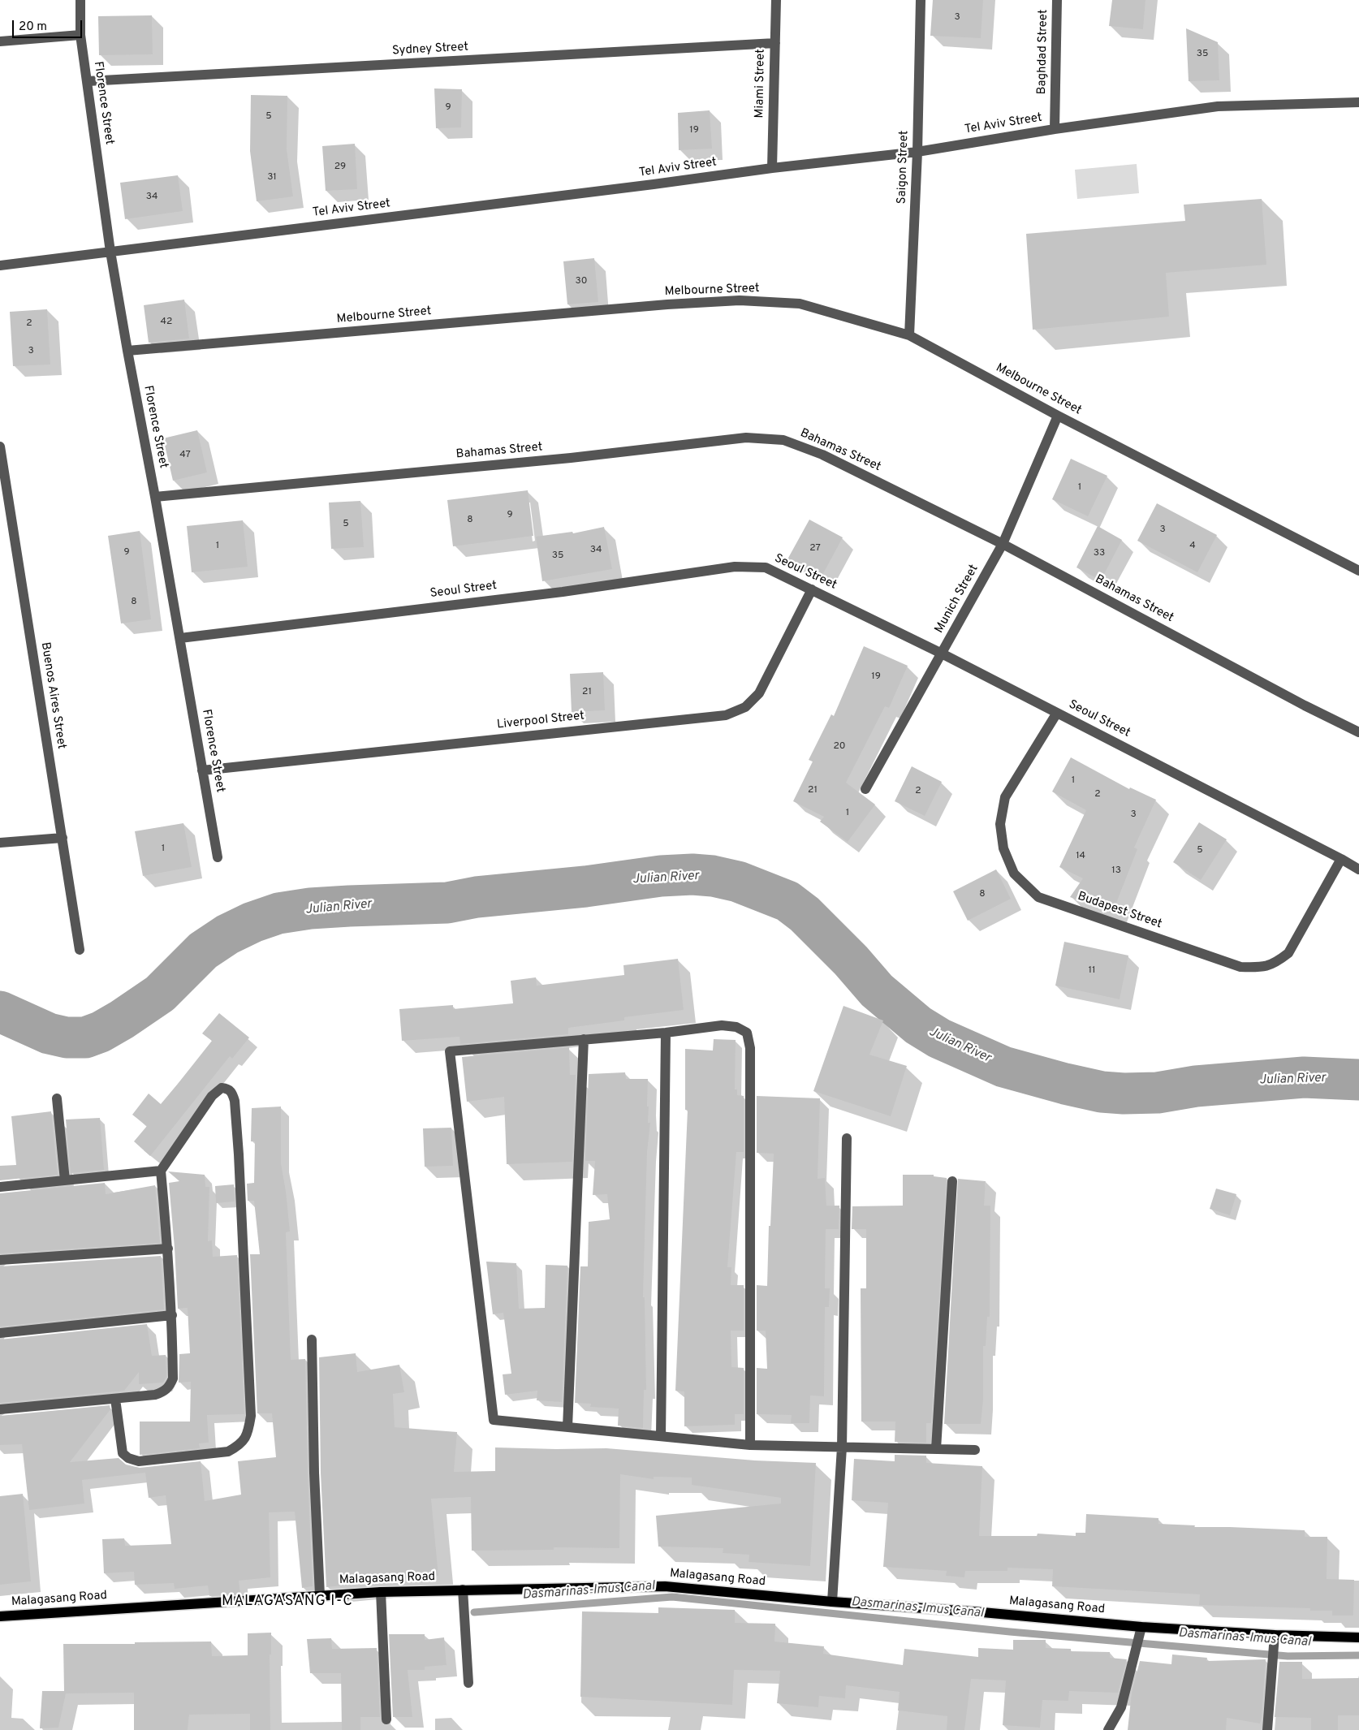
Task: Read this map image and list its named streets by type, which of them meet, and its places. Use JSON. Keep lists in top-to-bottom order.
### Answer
{
  "streets": {
    "main road": ["Malagasang Road"],
    "street": [
      "Sydney Street",
      "Baghdad Street",
      "Miami Street",
      "Florence Street",
      "Tel Aviv Street",
      "Saigon Street",
      "Melbourne Street",
      "Bahamas Street",
      "Seoul Street",
      "Munich Street",
      "Buenos Aires Street",
      "Liverpool Street",
      "Budapest Street"
    ]
  },
  "crossings": [
    ["Sydney Street", "Miami Street"],
    ["Sydney Street", "Florence Street"],
    ["Baghdad Street", "Tel Aviv Street"],
    ["Miami Street", "Tel Aviv Street"],
    ["Florence Street", "Tel Aviv Street"],
    ["Florence Street", "Melbourne Street"],
    ["Florence Street", "Bahamas Street"],
    ["Florence Street", "Seoul Street"],
    ["Florence Street", "Liverpool Street"],
    ["Tel Aviv Street", "Saigon Street"],
    ["Saigon Street", "Melbourne Street"],
    ["Melbourne Street", "Munich Street"],
    ["Bahamas Street", "Munich Street"],
    ["Seoul Street", "Munich Street"],
    ["Seoul Street", "Liverpool Street"],
    ["Seoul Street", "Budapest Street"]
  ],
  "districts": ["MALAGASANG I-C"],
  "water": ["Julian River", "Dasmarinas-Imus Canal"],
  "house_numbers": [
    "3",
    "35",
    "9",
    "5",
    "19",
    "29",
    "31",
    "34",
    "30",
    "42",
    "2",
    "3",
    "47",
    "1",
    "9",
    "8",
    "5",
    "3",
    "1",
    "4",
    "27",
    "34",
    "9",
    "33",
    "35",
    "8",
    "19",
    "21",
    "20",
    "1",
    "21",
    "2",
    "2",
    "1",
    "3",
    "1",
    "5",
    "14",
    "13",
    "8",
    "11"
  ],
  "scale_bar": "20 m"
}
